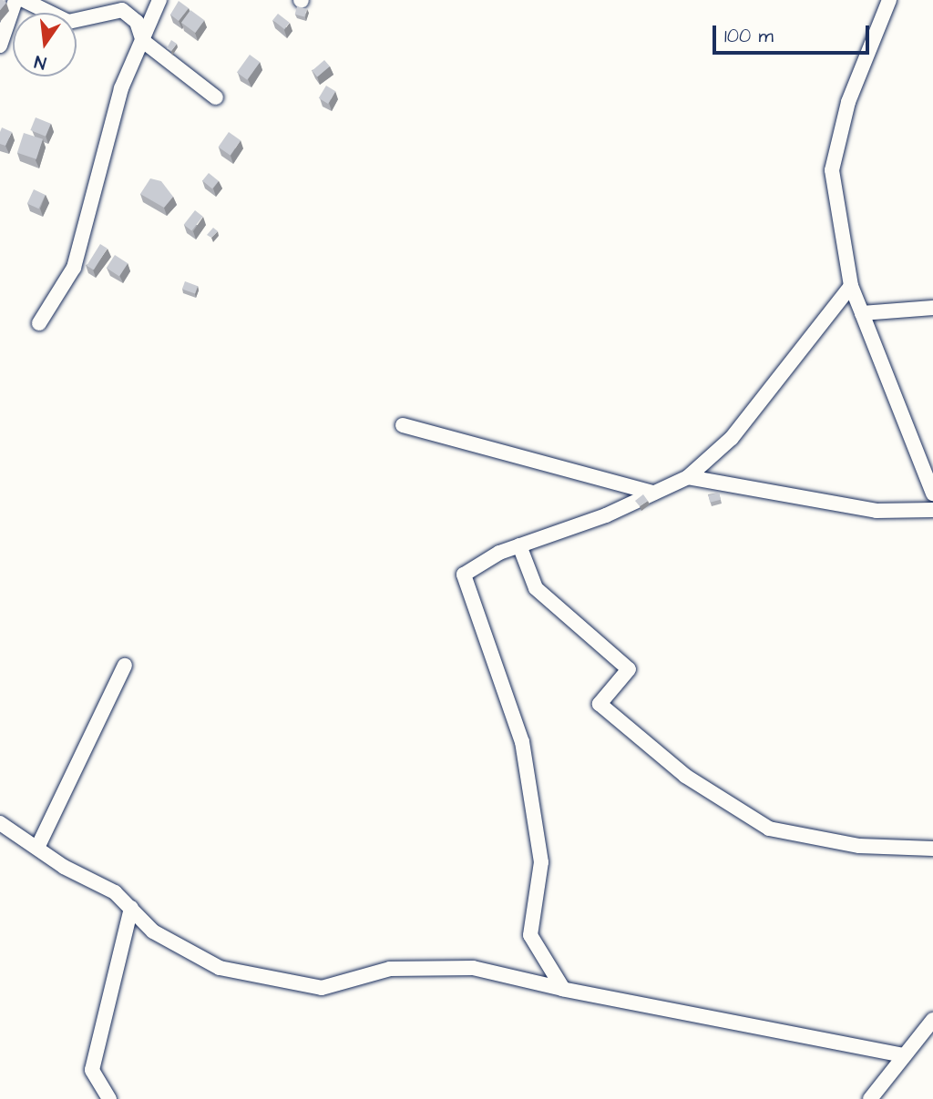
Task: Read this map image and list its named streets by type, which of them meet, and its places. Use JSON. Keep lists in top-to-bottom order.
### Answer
{
  "scale_bar": "100 m",
  "north": "bottom"
}
